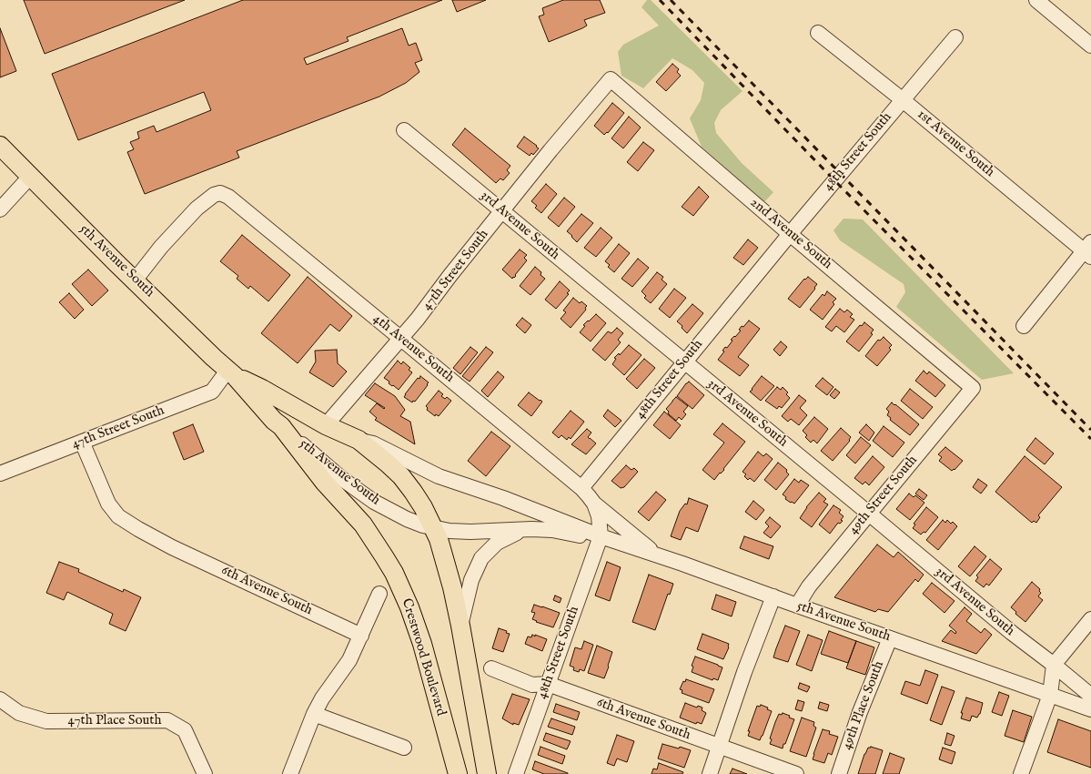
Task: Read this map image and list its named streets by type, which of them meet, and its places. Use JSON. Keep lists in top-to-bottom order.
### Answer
{
  "streets": {
    "main road": ["5th Avenue South", "Crestwood Boulevard"],
    "street": [
      "1st Avenue South",
      "48th Street South",
      "3rd Avenue South",
      "2nd Avenue South",
      "47th Street South",
      "4th Avenue South",
      "49th Street South",
      "6th Avenue South",
      "49th Place South",
      "47th Place South"
    ]
  },
  "crossings": [
    ["1st Avenue South", "48th Street South"],
    ["48th Street South", "3rd Avenue South"],
    ["48th Street South", "2nd Avenue South"],
    ["48th Street South", "5th Avenue South"],
    ["48th Street South", "4th Avenue South"],
    ["48th Street South", "6th Avenue South"],
    ["3rd Avenue South", "47th Street South"],
    ["3rd Avenue South", "49th Street South"],
    ["2nd Avenue South", "47th Street South"],
    ["2nd Avenue South", "49th Street South"],
    ["5th Avenue South", "47th Street South"],
    ["5th Avenue South", "4th Avenue South"],
    ["5th Avenue South", "49th Street South"],
    ["5th Avenue South", "Crestwood Boulevard"],
    ["5th Avenue South", "49th Place South"],
    ["47th Street South", "4th Avenue South"],
    ["47th Street South", "6th Avenue South"]
  ]
}
